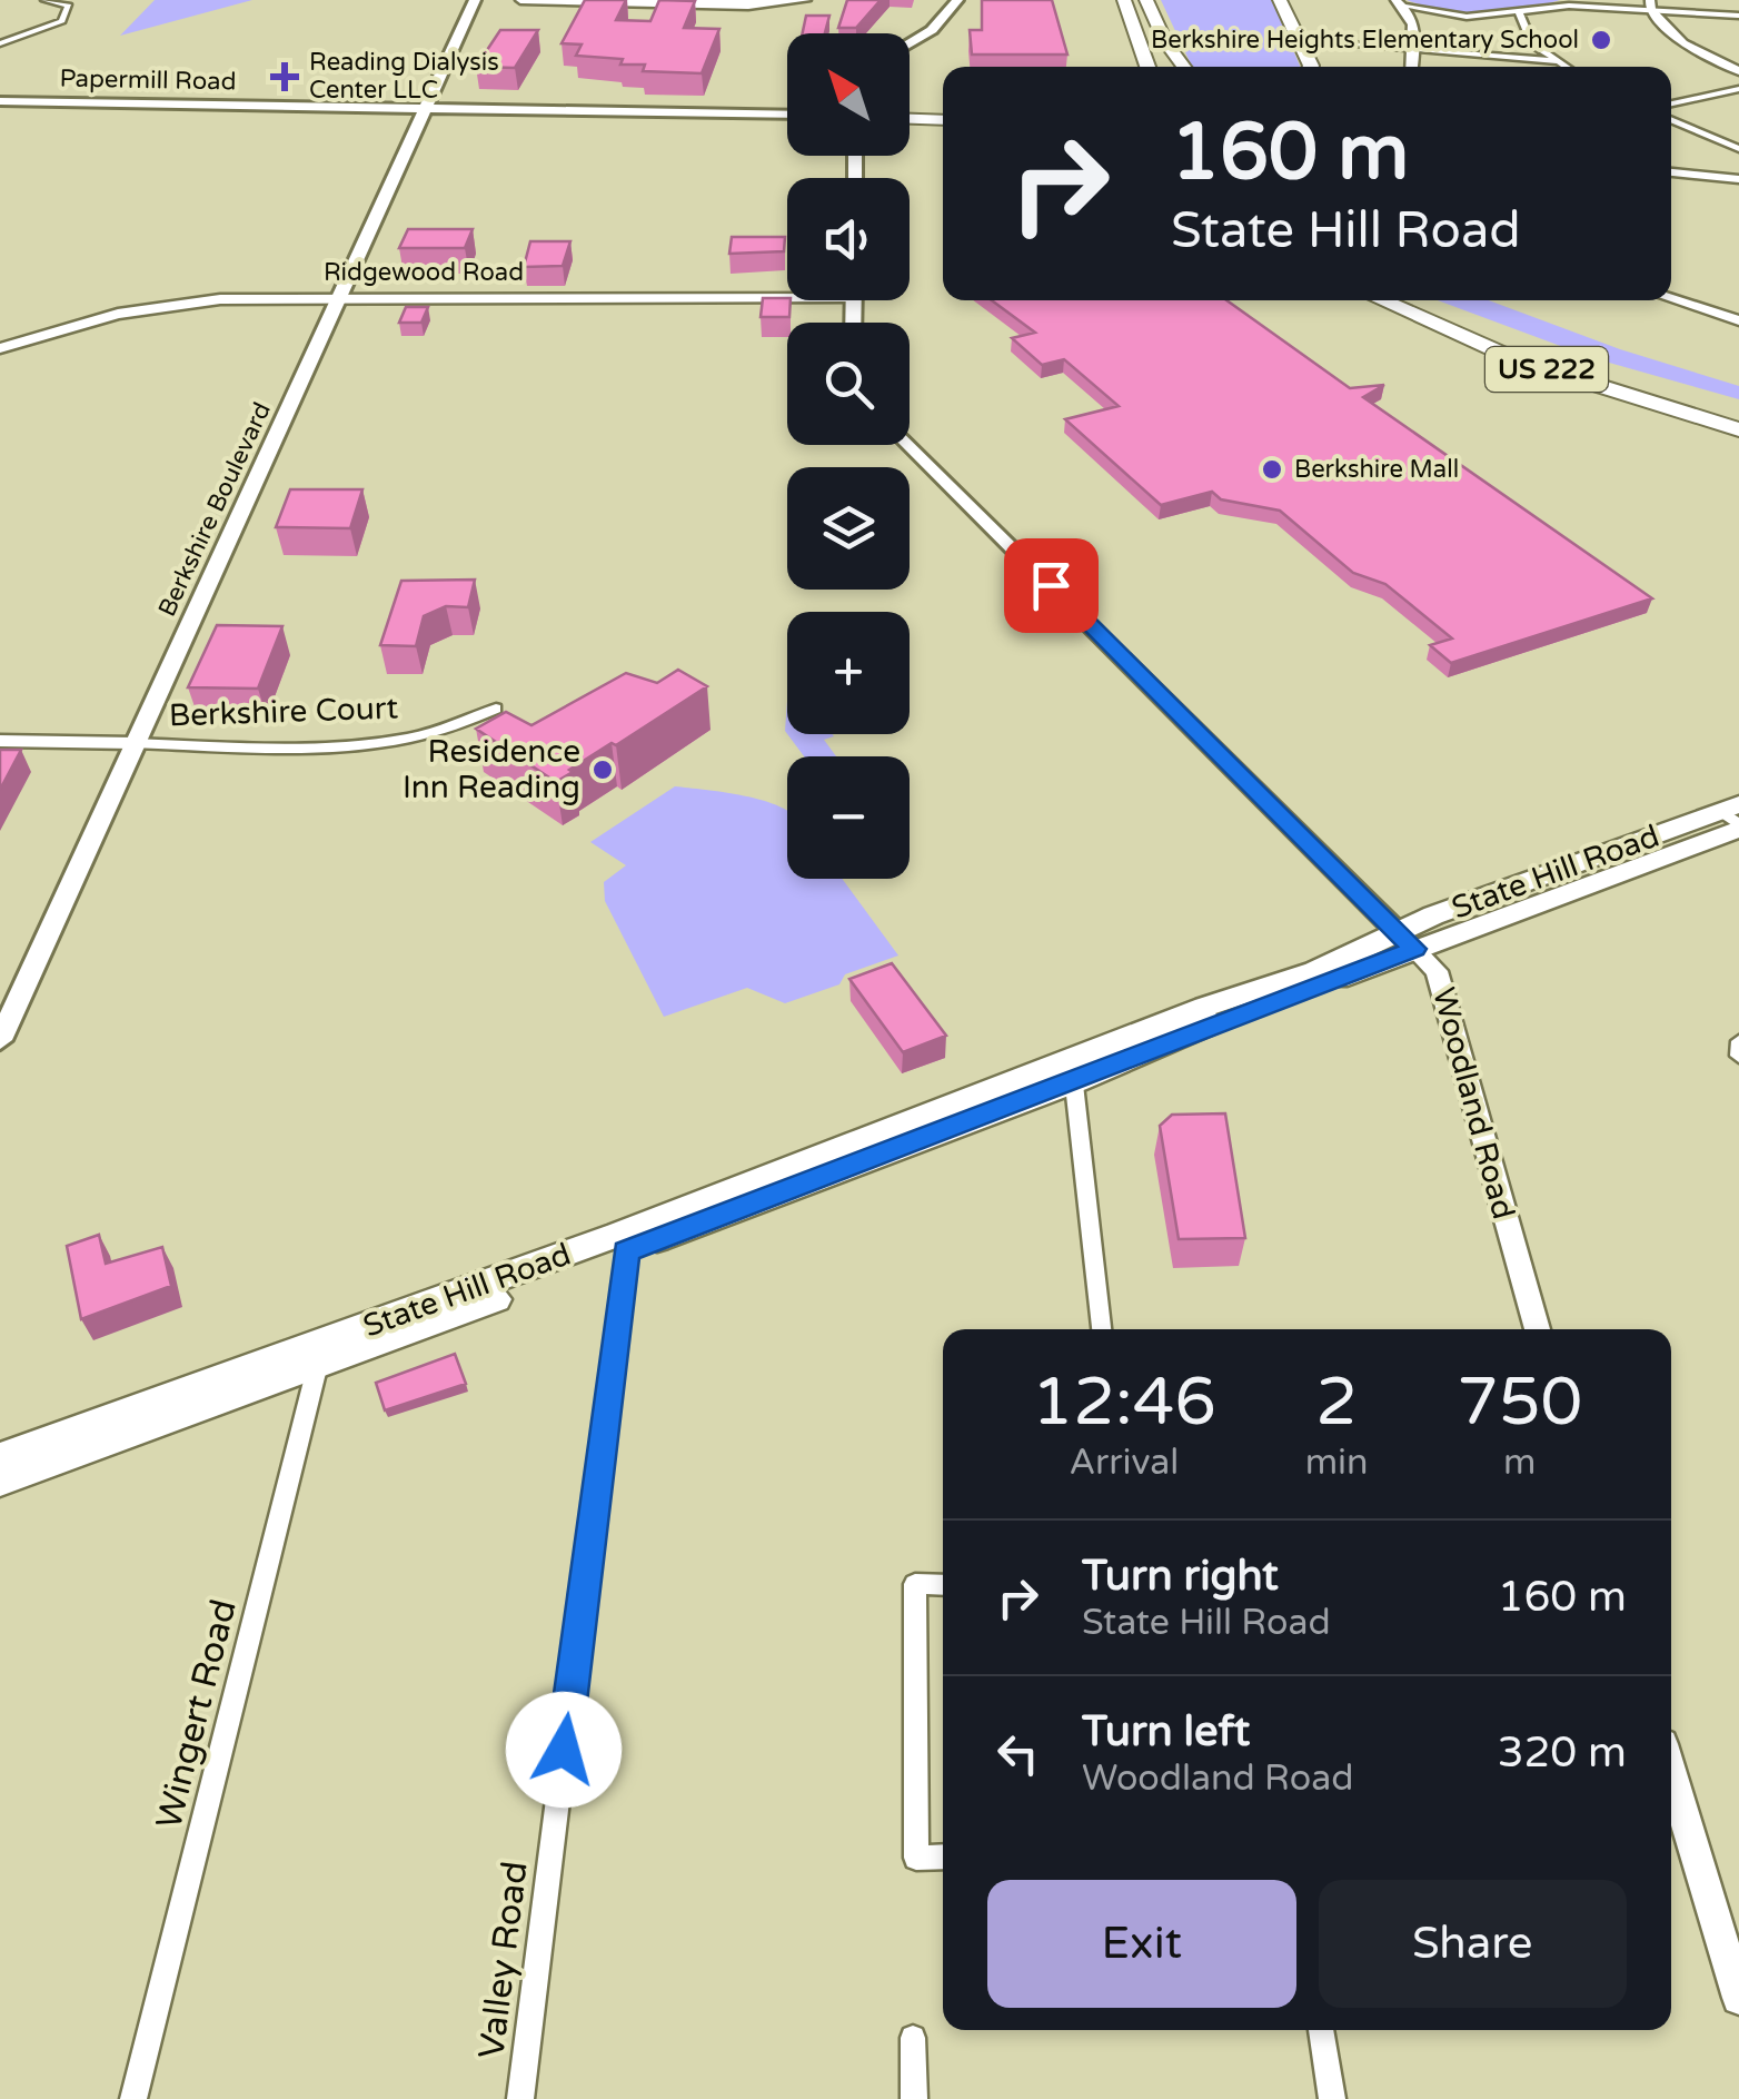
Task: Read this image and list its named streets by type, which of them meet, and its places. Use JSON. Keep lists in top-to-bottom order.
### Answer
{
  "streets": {
    "highway": ["US 222"],
    "main road": [
      "Papermill Road",
      "Berkshire Boulevard",
      "State Hill Road",
      "Woodland Road"
    ],
    "street": [
      "Ridgewood Road",
      "Berkshire Court",
      "Wingert Road",
      "Valley Road"
    ]
  },
  "crossings": [
    ["Papermill Road", "Berkshire Boulevard"],
    ["Ridgewood Road", "Berkshire Boulevard"],
    ["Berkshire Boulevard", "Berkshire Court"],
    ["State Hill Road", "Woodland Road"],
    ["State Hill Road", "Wingert Road"],
    ["State Hill Road", "Valley Road"]
  ],
  "places": {
    "other": ["Berkshire Heights Elementary School", "Berkshire Mall", "Residence Inn Reading"],
    "health": ["Reading Dialysis Center LLC"]
  },
  "north": "top left",
  "page": {
    "map_buttons": ["+", "−"],
    "turn": ["160 m", "State Hill Road"],
    "eta": [
      "12:46",
      "Arrival",
      "2",
      "min",
      "750",
      "m"
    ],
    "list": [
      {
        "name": "Turn right",
        "note": "State Hill Road",
        "value": "160 m"
      },
      {
        "name": "Turn left",
        "note": "Woodland Road",
        "value": "320 m"
      }
    ],
    "buttons": ["Exit", "Share"]
  }
}
